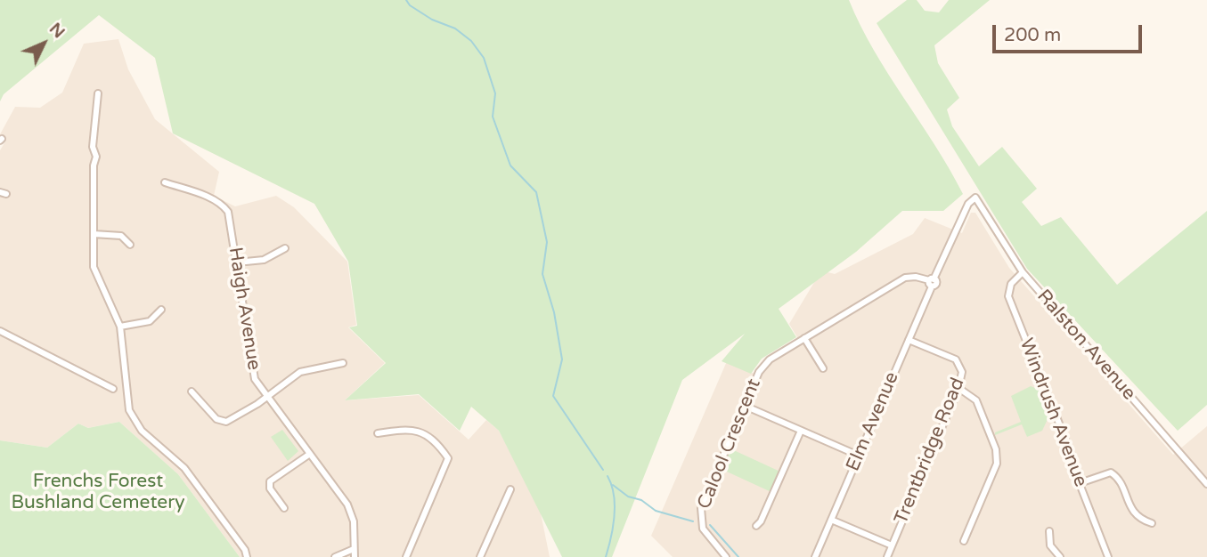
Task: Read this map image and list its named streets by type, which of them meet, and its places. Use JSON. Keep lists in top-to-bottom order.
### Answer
{
  "streets": {
    "street": [
      "Haigh Avenue",
      "Ralston Avenue",
      "Windrush Avenue",
      "Elm Avenue",
      "Calool Crescent",
      "Trentbridge Road"
    ]
  },
  "crossings": [
    ["Ralston Avenue", "Windrush Avenue"],
    ["Ralston Avenue", "Elm Avenue"],
    ["Elm Avenue", "Calool Crescent"],
    ["Elm Avenue", "Trentbridge Road"]
  ],
  "parks": ["Frenchs Forest Bushland Cemetery"],
  "scale_bar": "200 m",
  "north": "top right"
}
